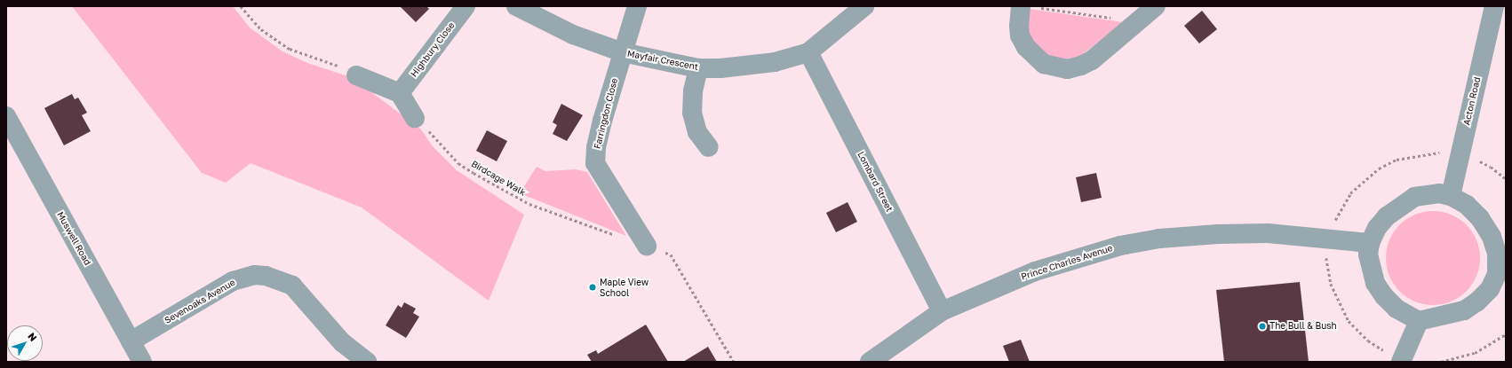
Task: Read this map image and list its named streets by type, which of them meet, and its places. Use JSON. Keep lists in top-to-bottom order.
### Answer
{
  "streets": {
    "street": [
      "Highbury Close",
      "Mayfair Crescent",
      "Acton Road",
      "Farringdon Close",
      "Lombard Street",
      "Muswell Road",
      "Prince Charles Avenue",
      "Sevenoaks Avenue"
    ],
    "path": ["Birdcage Walk"]
  },
  "crossings": [
    ["Mayfair Crescent", "Farringdon Close"],
    ["Mayfair Crescent", "Lombard Street"],
    ["Acton Road", "Prince Charles Avenue"],
    ["Farringdon Close", "Birdcage Walk"],
    ["Lombard Street", "Prince Charles Avenue"],
    ["Muswell Road", "Sevenoaks Avenue"]
  ],
  "places": ["Maple View School", "The Bull & Bush"],
  "north": "top right"
}
